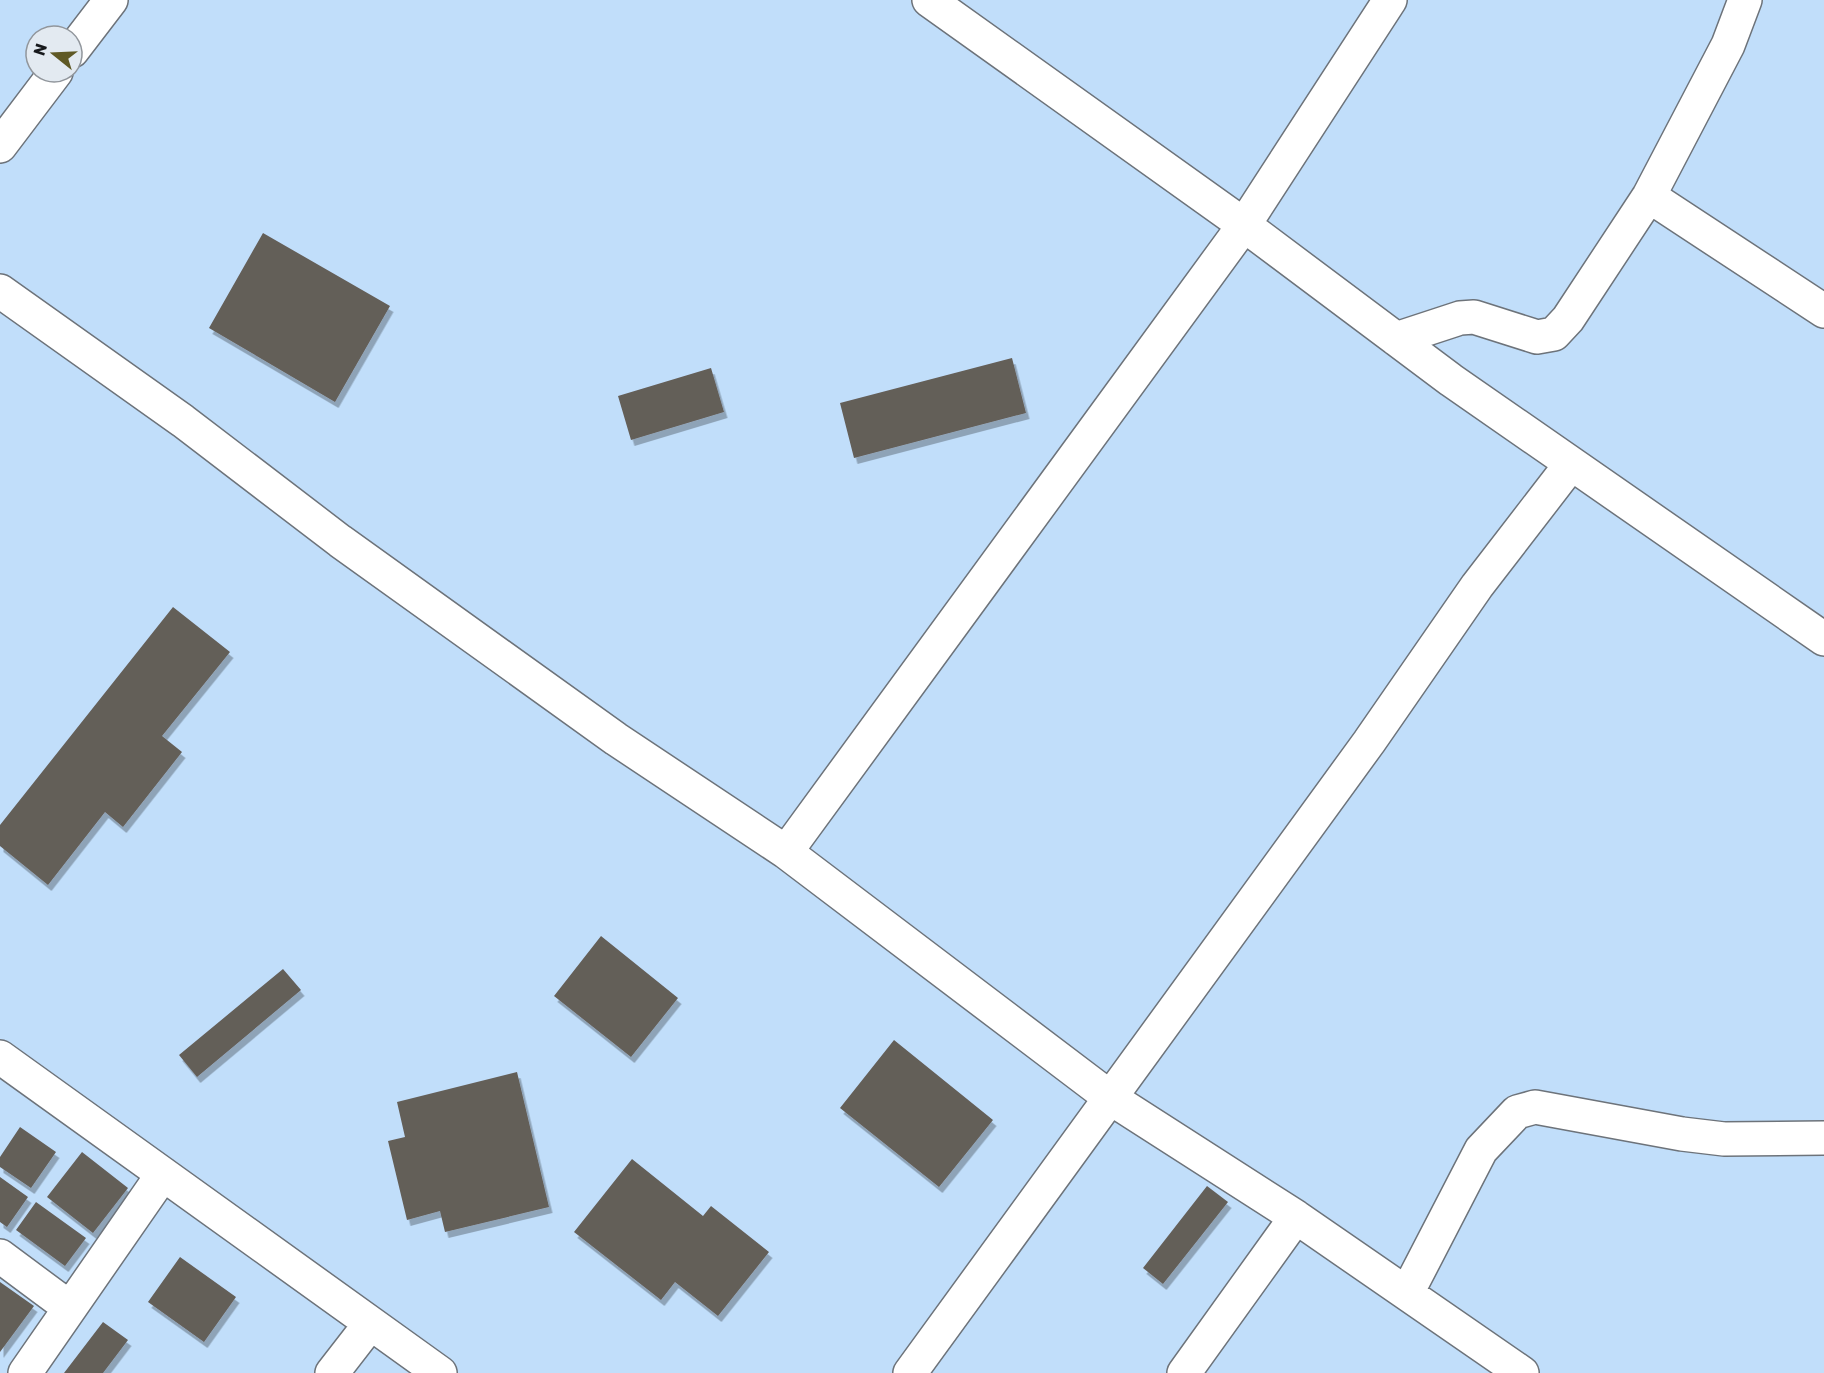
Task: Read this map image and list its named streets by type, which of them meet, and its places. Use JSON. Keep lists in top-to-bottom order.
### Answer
{
  "north": "left"
}
